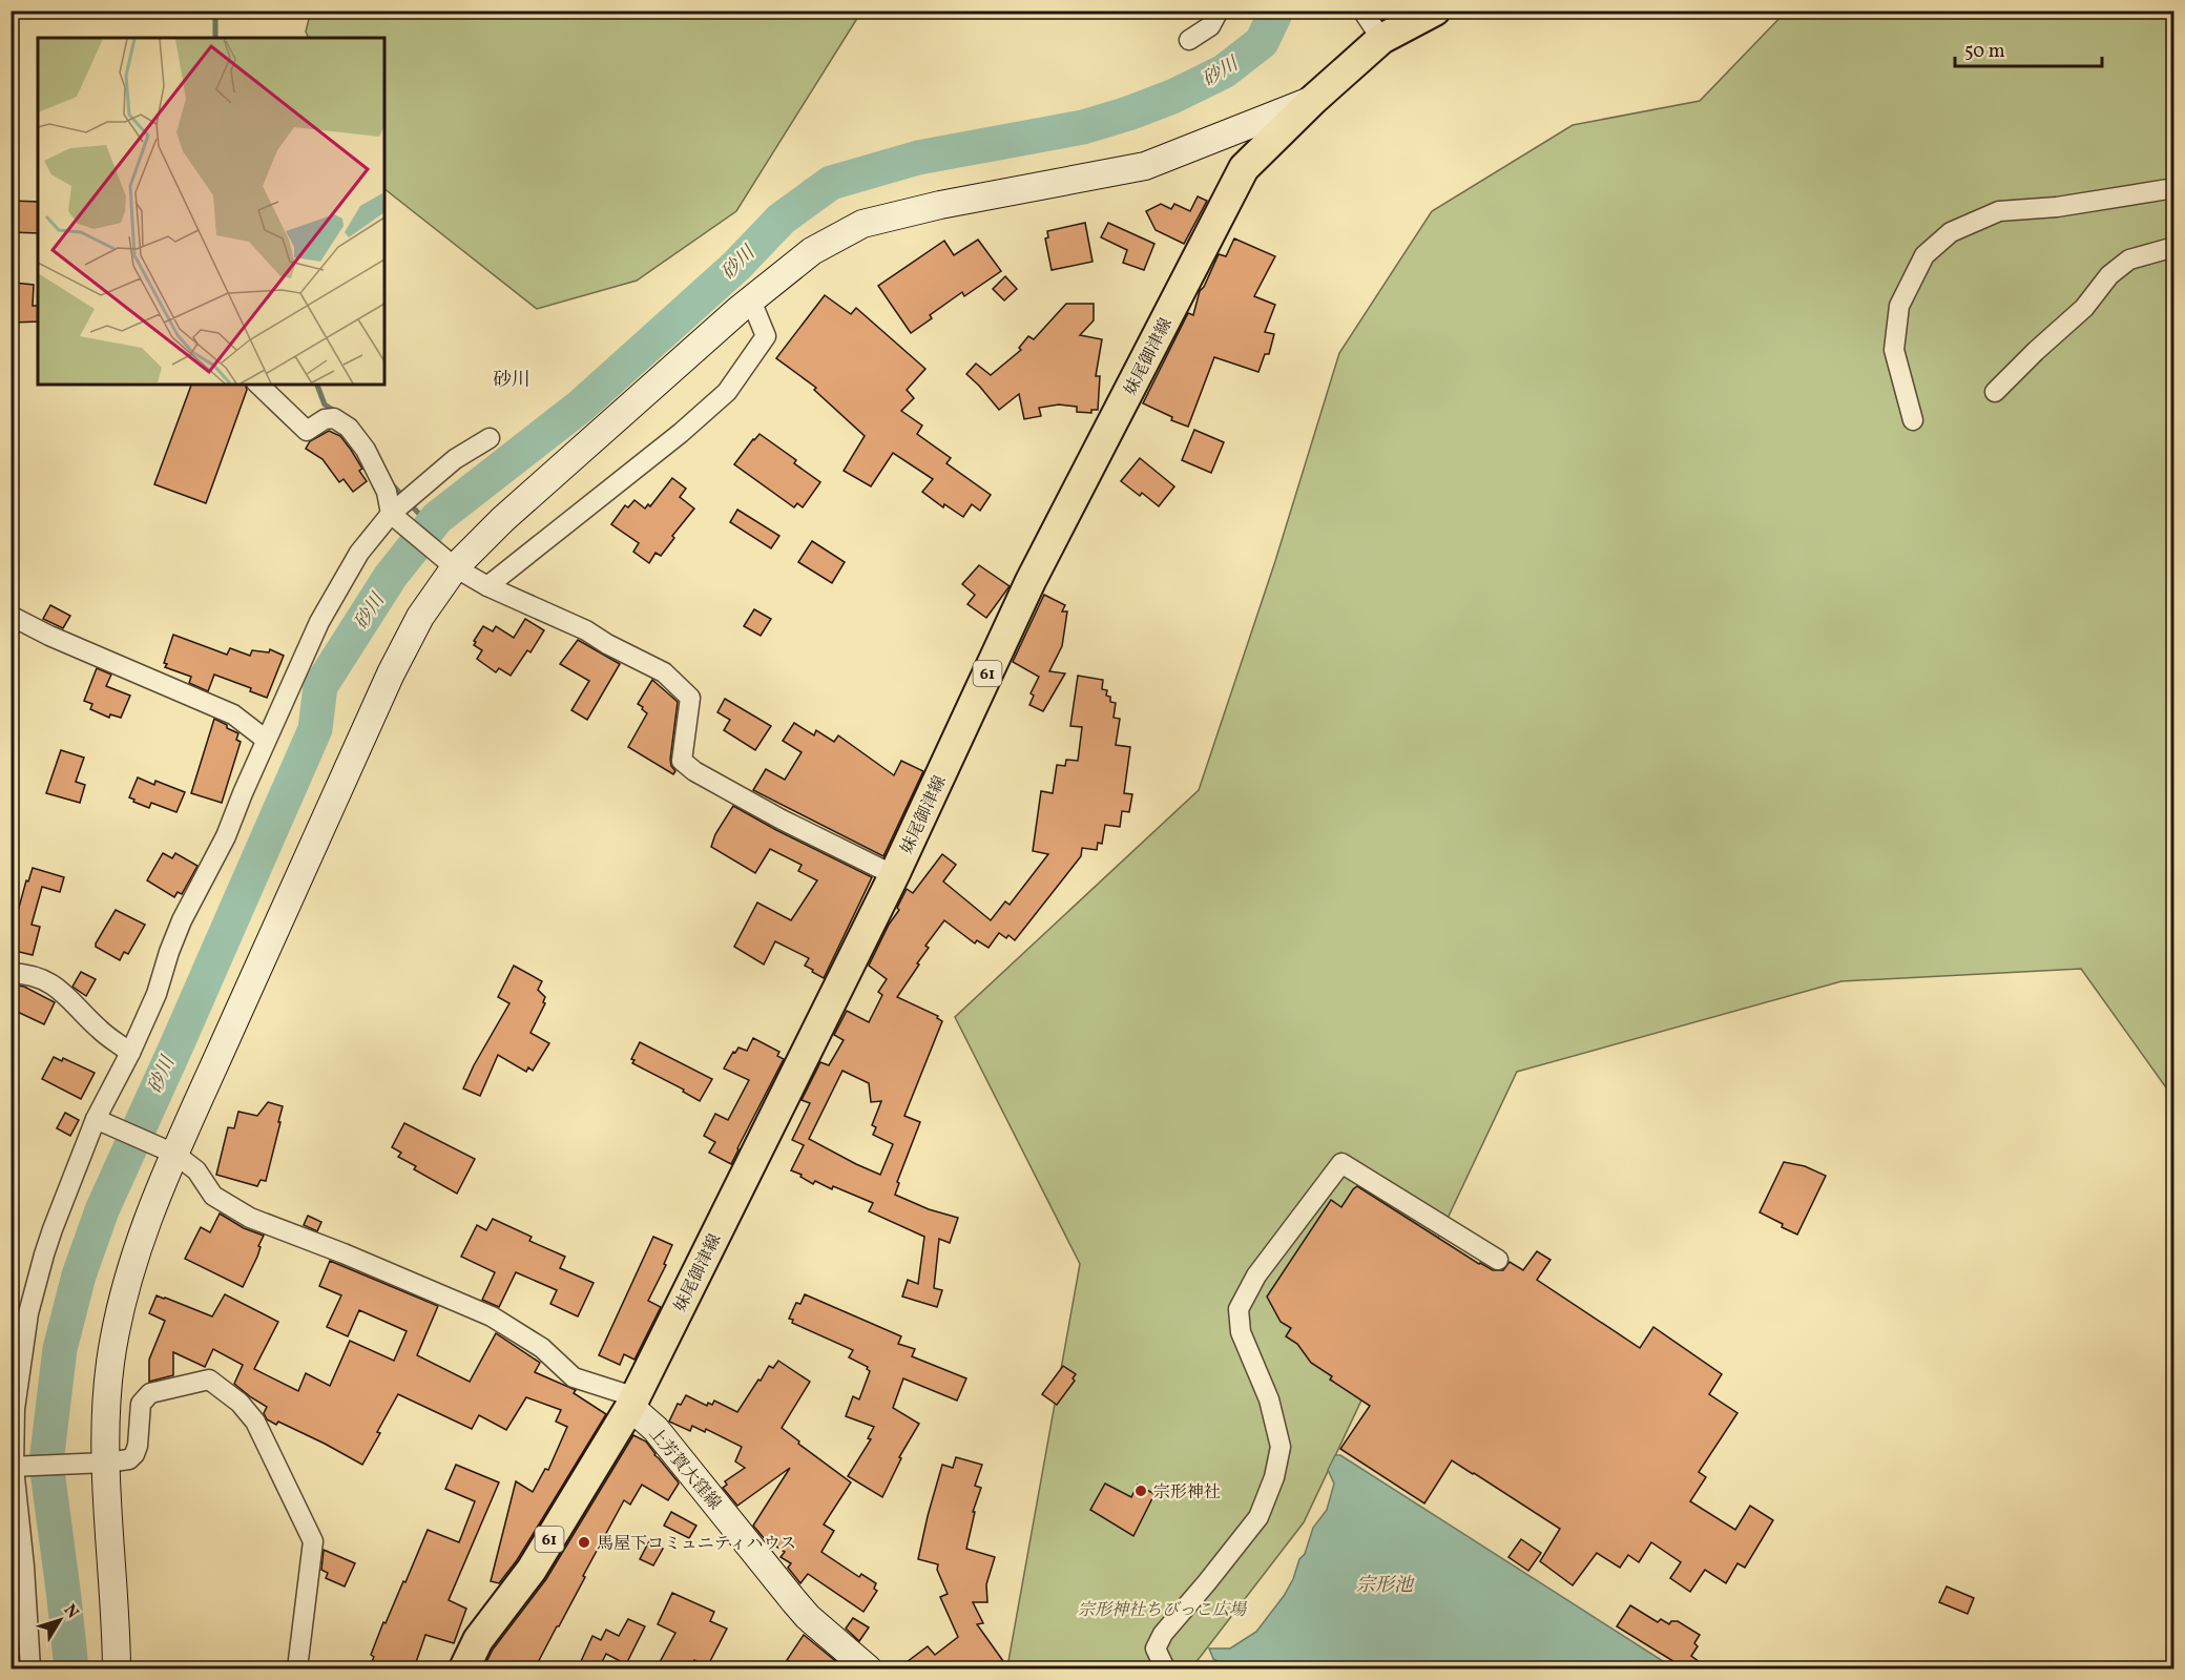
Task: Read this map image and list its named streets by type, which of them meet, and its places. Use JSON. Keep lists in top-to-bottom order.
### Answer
{
  "streets": {
    "main road": ["妹尾御津線", "61"],
    "street": ["上芳賀大窪線"]
  },
  "crossings": [
    ["妹尾御津線", "上芳賀大窪線"]
  ],
  "districts": ["砂川"],
  "water": ["砂川", "宗形池"],
  "parks": ["宗形神社ちびっこ広場"],
  "places": ["宗形神社", "馬屋下コミュニティハウス"],
  "scale_bar": "50 m",
  "north": "top right"
}
